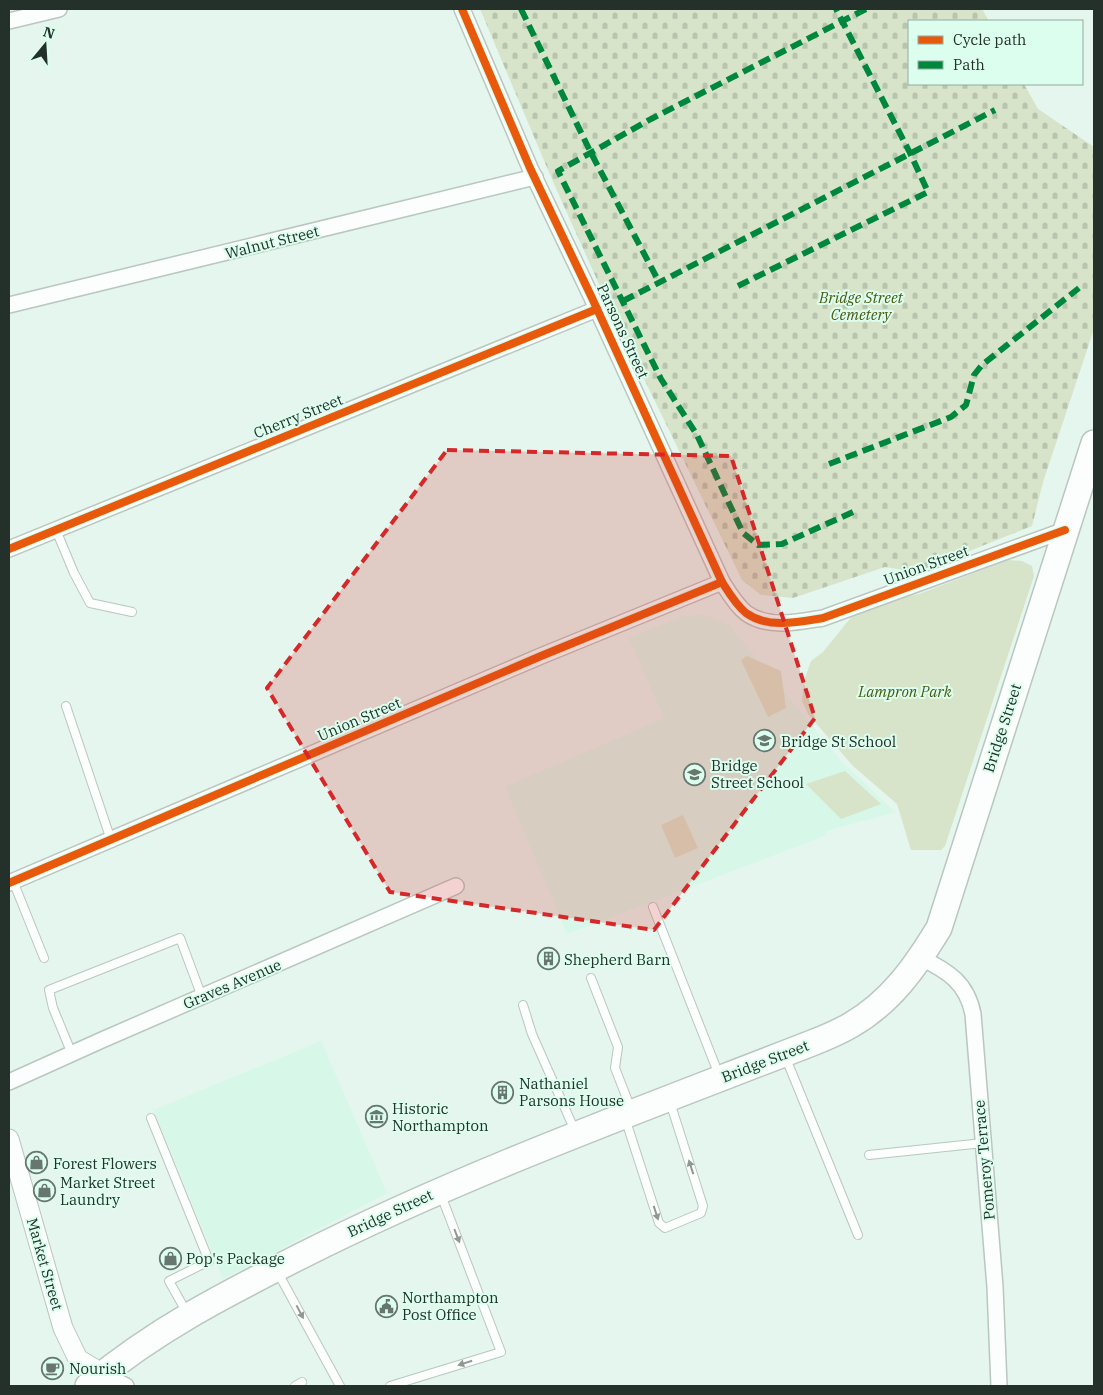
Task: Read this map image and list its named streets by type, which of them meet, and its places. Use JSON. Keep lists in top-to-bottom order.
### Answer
{
  "streets": {
    "highway": ["Bridge Street"],
    "street": [
      "Walnut Street",
      "Parsons Street",
      "Cherry Street",
      "Union Street",
      "Graves Avenue",
      "Pomeroy Terrace",
      "Market Street"
    ]
  },
  "crossings": [
    ["Walnut Street", "Parsons Street"],
    ["Parsons Street", "Cherry Street"],
    ["Parsons Street", "Union Street"],
    ["Union Street", "Bridge Street"],
    ["Bridge Street", "Pomeroy Terrace"],
    ["Bridge Street", "Market Street"]
  ],
  "parks": ["Bridge Street Cemetery", "Lampron Park"],
  "places": {
    "school or university": ["Bridge St School", "Bridge Street School"],
    "building": ["Shepherd Barn", "Nathaniel Parsons House"],
    "museum": ["Historic Northampton"],
    "shop": ["Forest Flowers", "Market Street Laundry", "Pop's Package"],
    "public building": ["Northampton Post Office"],
    "cafe": ["Nourish"]
  },
  "legend": ["Cycle path", "Path"],
  "north": "top"
}
